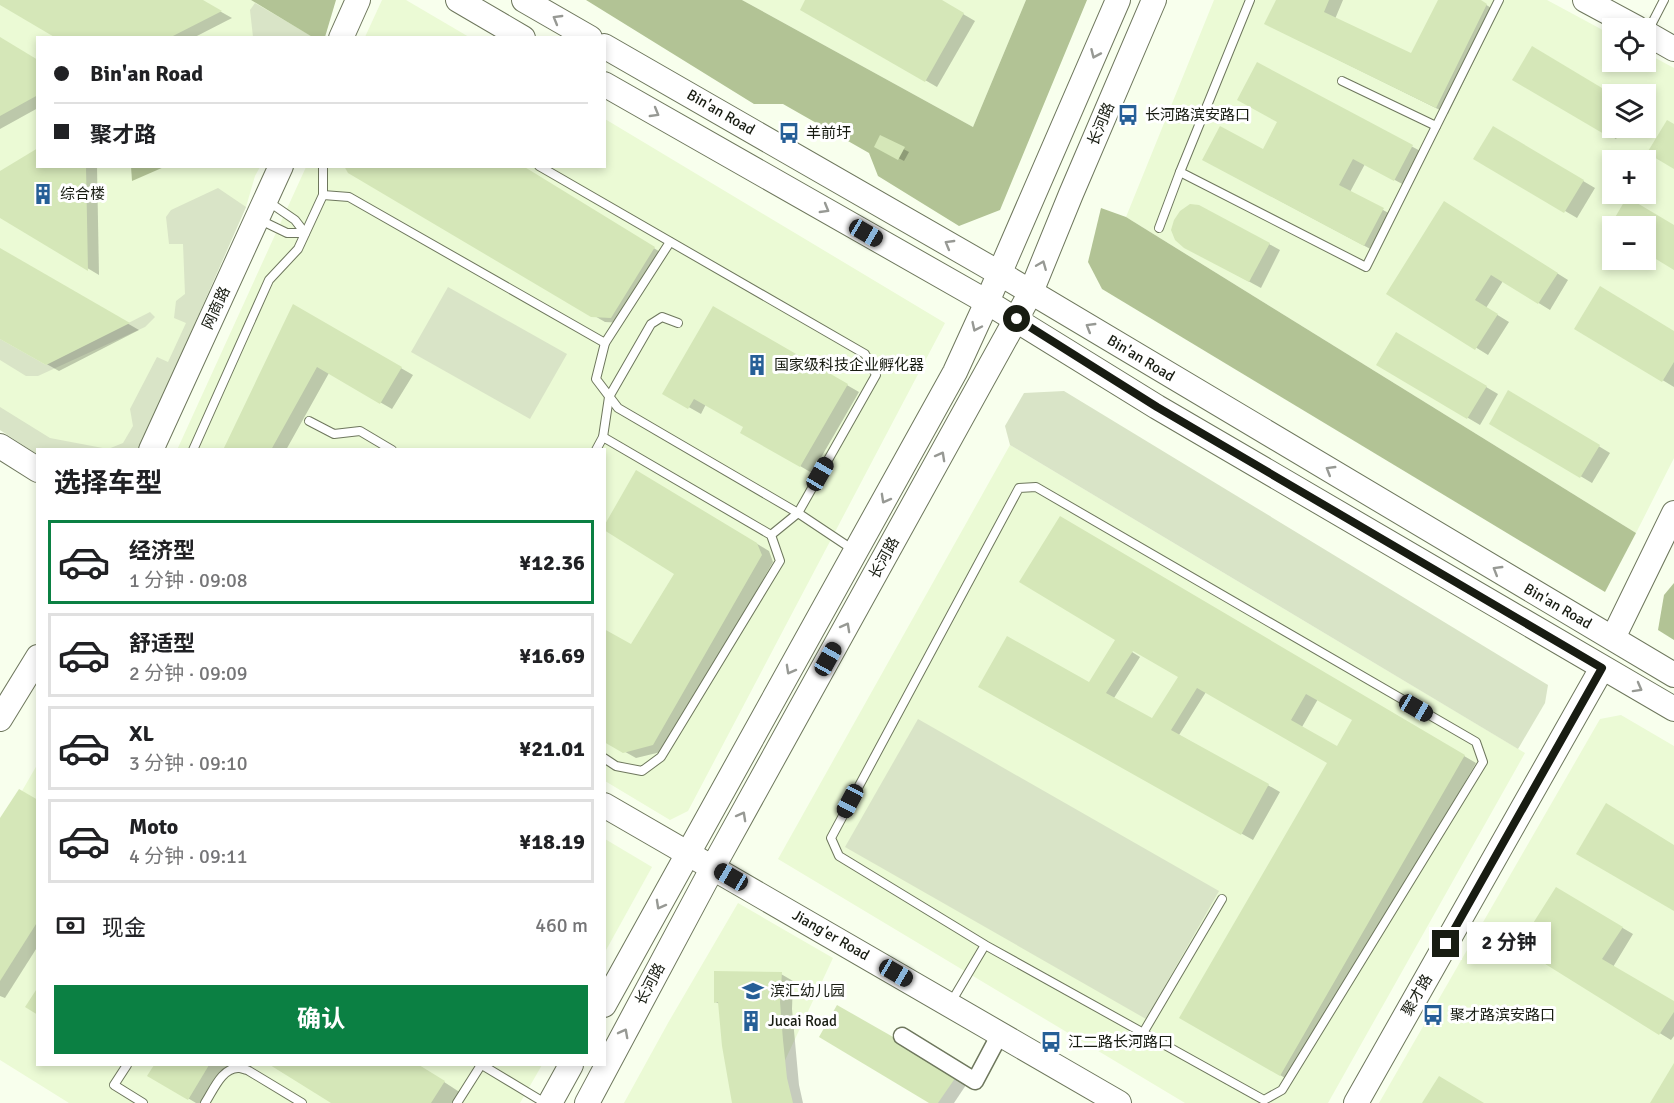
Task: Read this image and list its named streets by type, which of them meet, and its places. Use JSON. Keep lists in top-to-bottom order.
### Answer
{
  "streets": {
    "main road": [
      "Bin'an Road",
      "长河路",
      "网商路",
      "Jiang'er Road",
      "聚才路"
    ]
  },
  "crossings": [
    ["Bin'an Road", "长河路"],
    ["Bin'an Road", "聚才路"],
    ["长河路", "Jiang'er Road"]
  ],
  "places": {
    "bus stop": [
      "长河路滨安路口",
      "羊前圩",
      "聚才路滨安路口",
      "江二路长河路口"
    ],
    "building": ["综合楼", "国家级科技企业孵化器", "Jucai Road"],
    "school or university": ["滨汇幼儿园"]
  },
  "page": {
    "map_buttons": ["+", "−"],
    "banner": ["Bin'an Road", "聚才路"],
    "heading": "选择车型",
    "list": [
      {
        "name": "经济型",
        "note": "1 分钟 · 09:08",
        "value": "¥12.36"
      },
      {
        "name": "舒适型",
        "note": "2 分钟 · 09:09",
        "value": "¥16.69"
      },
      {
        "name": "XL",
        "note": "3 分钟 · 09:10",
        "value": "¥21.01"
      },
      {
        "name": "Moto",
        "note": "4 分钟 · 09:11",
        "value": "¥18.19"
      }
    ],
    "pay": ["现金", "460 m"],
    "bubble": "2 分钟",
    "buttons": "确认"
  }
}
